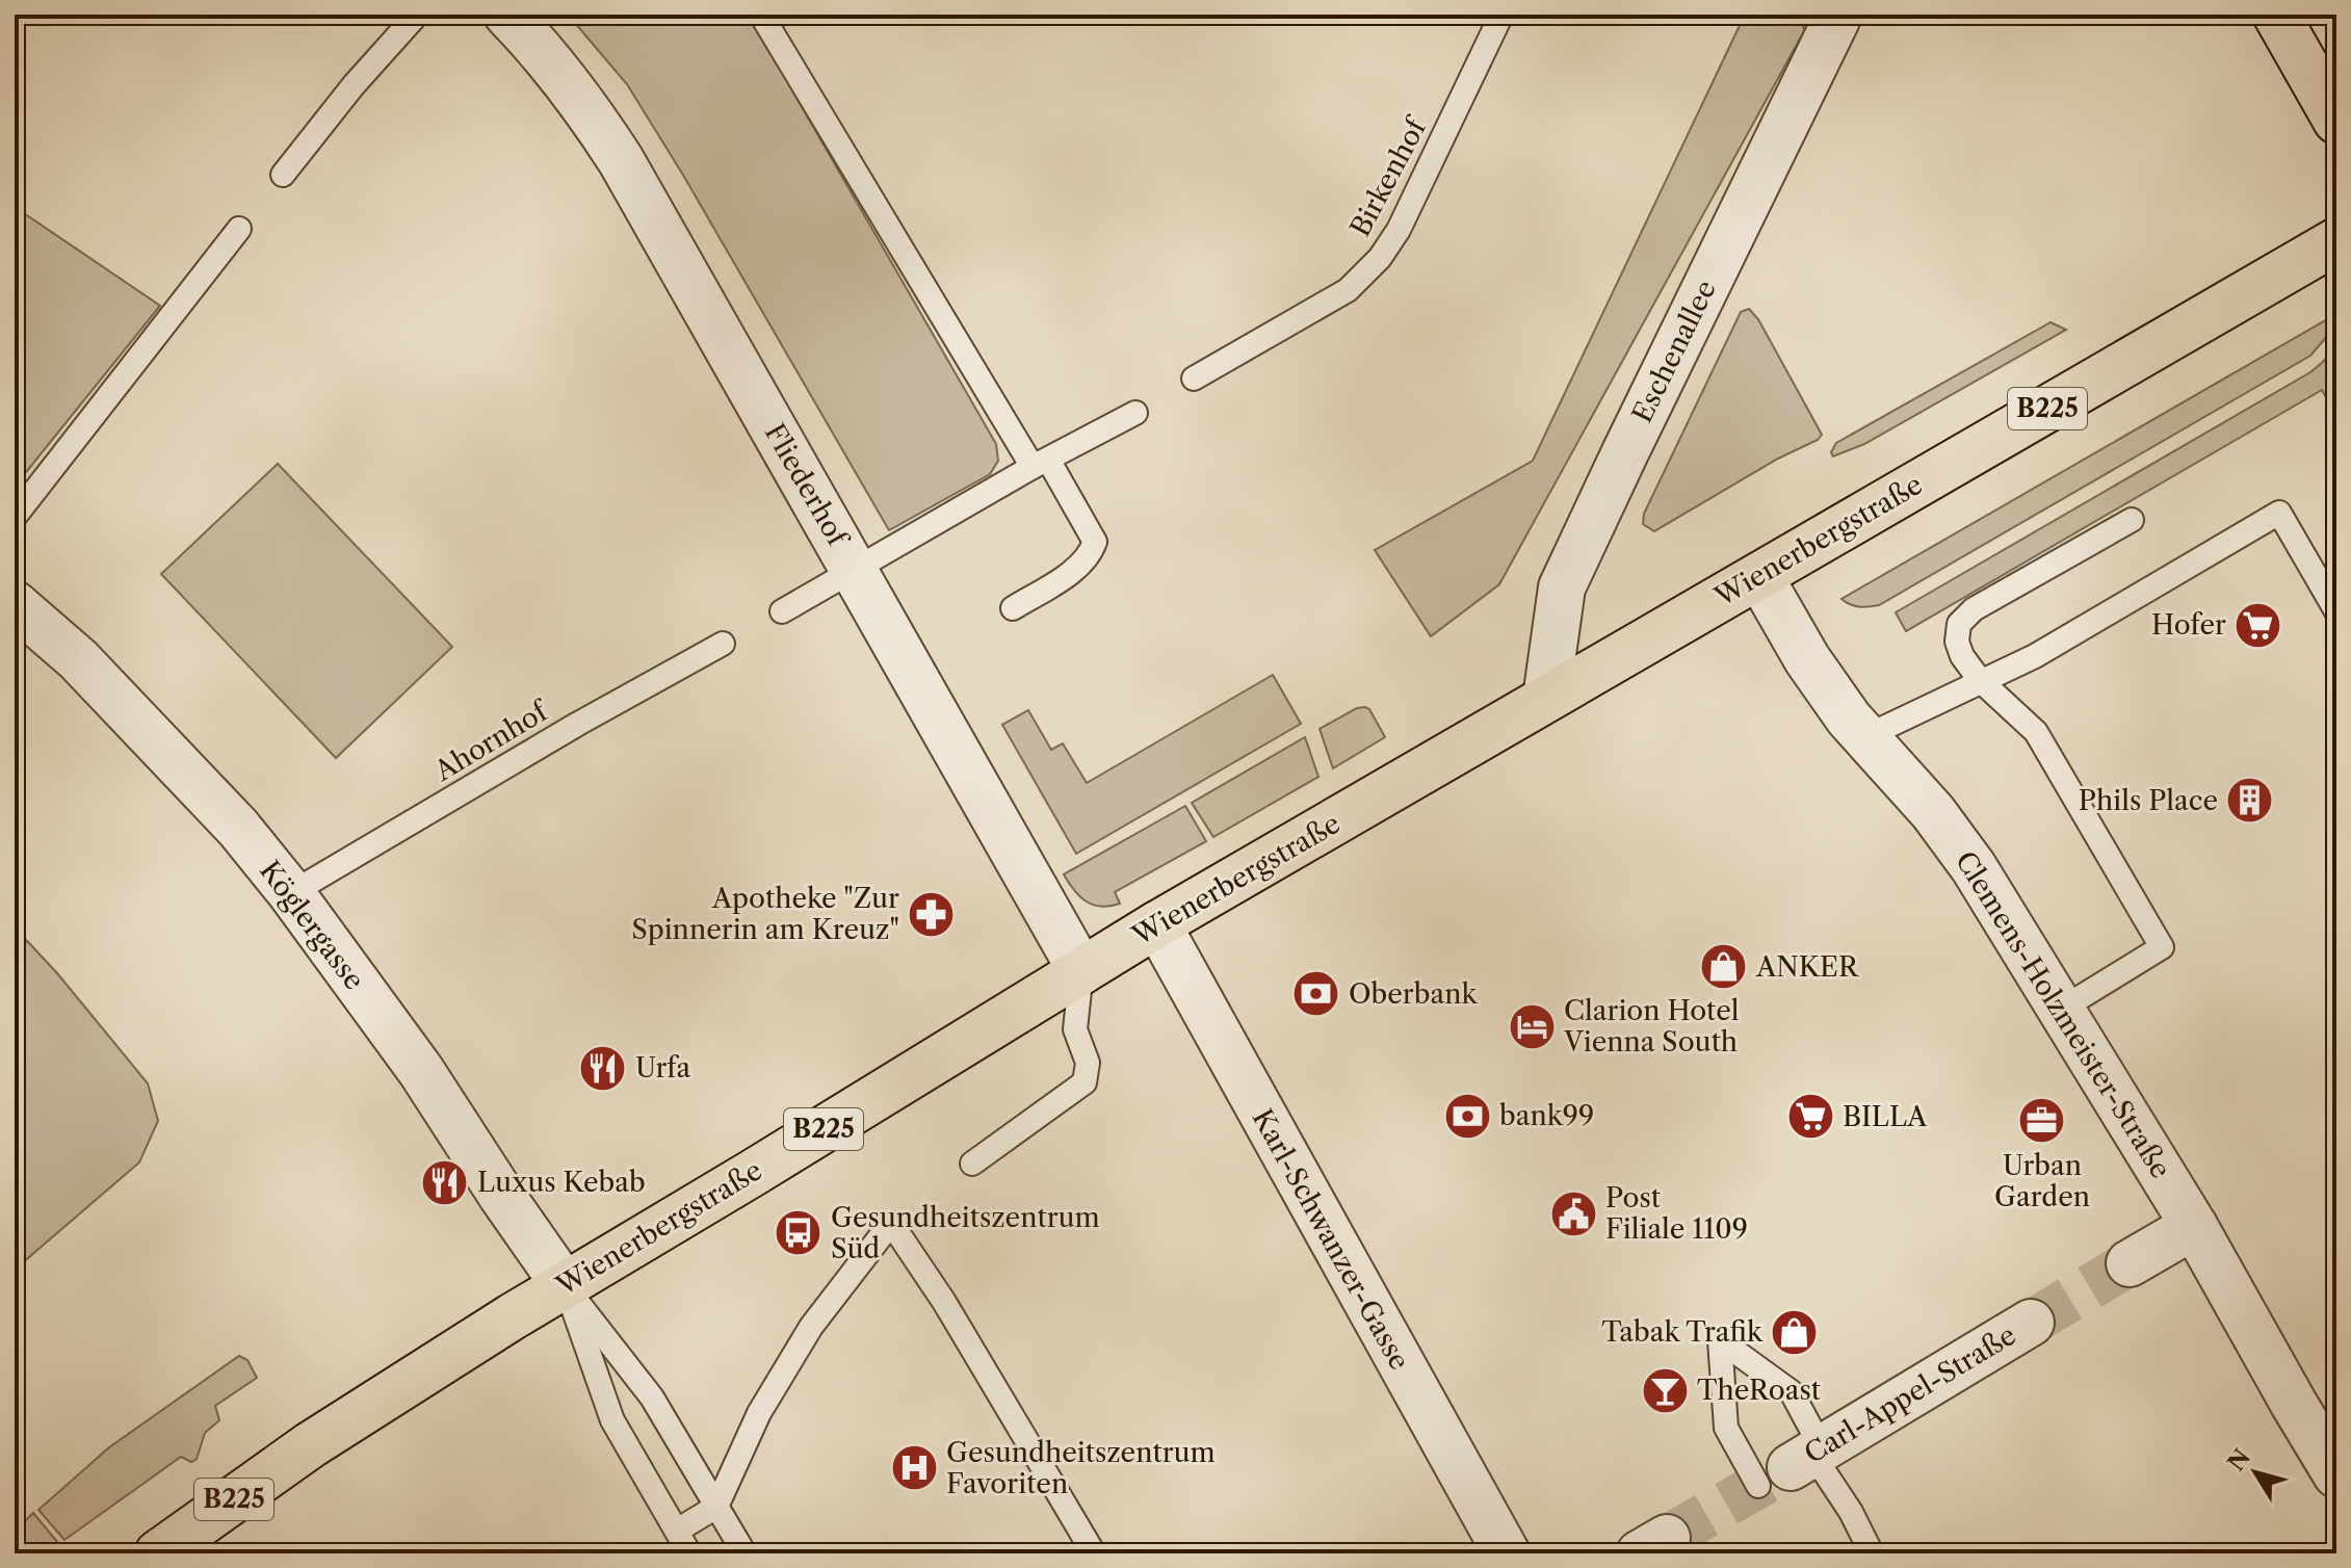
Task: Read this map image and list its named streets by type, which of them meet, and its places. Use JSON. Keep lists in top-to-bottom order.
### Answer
{
  "streets": {
    "main road": ["B225", "Wienerbergstraße"],
    "street": [
      "Eschenallee",
      "Fliederhof",
      "Köglergasse",
      "Clemens-Holzmeister-Straße",
      "Karl-Schwanzer-Gasse",
      "Carl-Appel-Straße"
    ],
    "lane": ["Birkenhof", "Ahornhof"]
  },
  "crossings": [
    ["Eschenallee", "Wienerbergstraße"],
    ["Fliederhof", "Wienerbergstraße"],
    ["Wienerbergstraße", "Köglergasse"],
    ["Wienerbergstraße", "Clemens-Holzmeister-Straße"],
    ["Wienerbergstraße", "Karl-Schwanzer-Gasse"],
    ["Ahornhof", "Köglergasse"]
  ],
  "places": {
    "supermarket": ["Hofer", "BILLA"],
    "building": ["Phils Place"],
    "pharmacy": ["Apotheke \"Zur Spinnerin am Kreuz\""],
    "shop": ["ANKER", "Tabak Trafik"],
    "bank": ["Oberbank", "bank99"],
    "hotel": ["Clarion Hotel Vienna South"],
    "restaurant": ["Urfa", "Luxus Kebab"],
    "office": ["Urban Garden"],
    "public building": ["Post Filiale 1109"],
    "bus stop": ["Gesundheitszentrum Süd"],
    "bar": ["TheRoast"],
    "hospital": ["Gesundheitszentrum Favoriten"]
  },
  "north": "top left"
}
